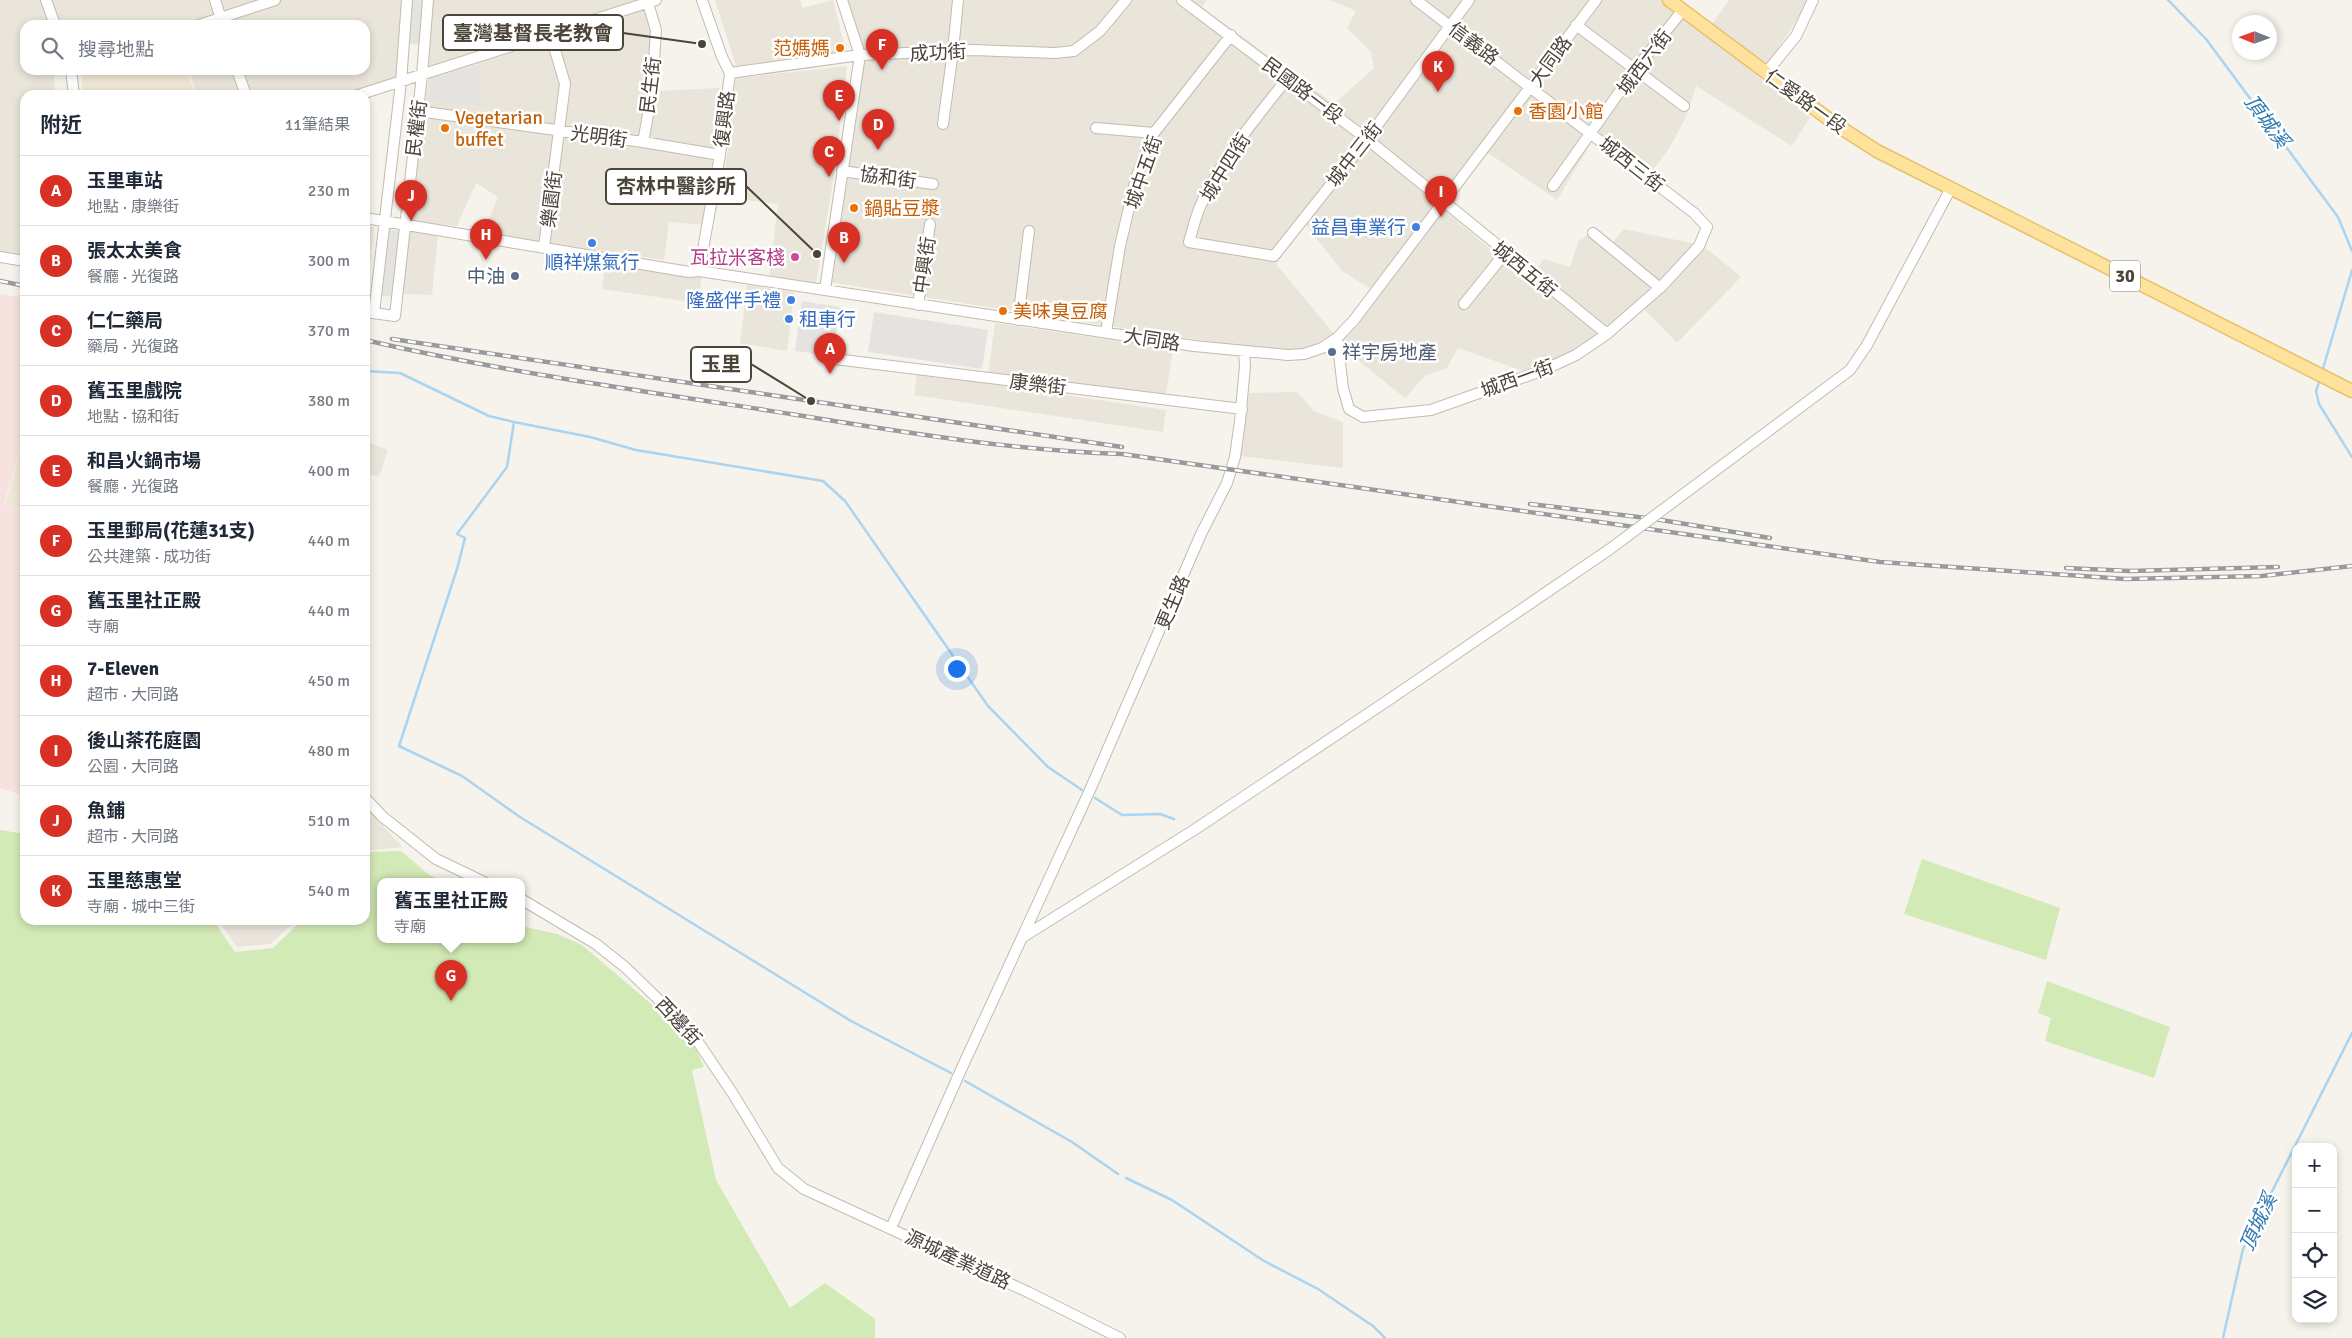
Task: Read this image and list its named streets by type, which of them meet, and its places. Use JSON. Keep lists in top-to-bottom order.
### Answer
{
  "streets": {
    "main road": ["仁愛路一段", "30"],
    "street": [
      "信義路",
      "成功街",
      "大同路",
      "城西六街",
      "民生街",
      "民國路一段",
      "復興路",
      "民權街",
      "光明街",
      "城中三街",
      "城西三街",
      "城中四街",
      "城中五街",
      "協和街",
      "樂園街",
      "中興街",
      "城西五街",
      "城西一街",
      "康樂街",
      "更生路",
      "西邊街",
      "源城產業道路"
    ]
  },
  "crossings": [
    ["信義路", "大同路"],
    ["信義路", "城中三街"],
    ["信義路", "城西三街"],
    ["成功街", "復興路"],
    ["大同路", "民國路一段"],
    ["大同路", "復興路"],
    ["大同路", "民權街"],
    ["大同路", "城西三街"],
    ["大同路", "城中五街"],
    ["大同路", "樂園街"],
    ["大同路", "中興街"],
    ["大同路", "城西五街"],
    ["大同路", "城西一街"],
    ["大同路", "更生路"],
    ["城西六街", "仁愛路一段"],
    ["城西六街", "城西三街"],
    ["民生街", "光明街"],
    ["民國路一段", "城中三街"],
    ["民國路一段", "城中四街"],
    ["民國路一段", "城中五街"],
    ["民國路一段", "城西五街"],
    ["仁愛路一段", "30"],
    ["復興路", "光明街"],
    ["民權街", "光明街"],
    ["光明街", "樂園街"],
    ["城中三街", "城中四街"],
    ["城西三街", "城西一街"],
    ["城西五街", "城西一街"],
    ["康樂街", "更生路"],
    ["更生路", "源城產業道路"],
    ["西邊街", "源城產業道路"]
  ],
  "water": ["頂城溪"],
  "places": [
    "臺灣基督長老教會",
    "范媽媽",
    "香園小館",
    "Vegetarian buffet",
    "鍋貼豆漿",
    "益昌車業行",
    "順祥煤氣行",
    "杏林中醫診所",
    "瓦拉米客棧",
    "中油",
    "隆盛伴手禮",
    "美味臭豆腐",
    "租車行",
    "祥宇房地產",
    "玉里"
  ],
  "north": "left",
  "page": {
    "search": "搜尋地點",
    "pins": [
      "F",
      "K",
      "E",
      "D",
      "C",
      "I",
      "J",
      "H",
      "B",
      "A",
      "G"
    ],
    "heading": ["附近", "11筆結果"],
    "list": [
      {
        "mark": "A",
        "name": "玉里車站",
        "note": "地點 · 康樂街",
        "value": "230 m"
      },
      {
        "mark": "B",
        "name": "張太太美食",
        "note": "餐廳 · 光復路",
        "value": "300 m"
      },
      {
        "mark": "C",
        "name": "仁仁藥局",
        "note": "藥局 · 光復路",
        "value": "370 m"
      },
      {
        "mark": "D",
        "name": "舊玉里戲院",
        "note": "地點 · 協和街",
        "value": "380 m"
      },
      {
        "mark": "E",
        "name": "和昌火鍋市場",
        "note": "餐廳 · 光復路",
        "value": "400 m"
      },
      {
        "mark": "F",
        "name": "玉里郵局(花蓮31支)",
        "note": "公共建築 · 成功街",
        "value": "440 m"
      },
      {
        "mark": "G",
        "name": "舊玉里社正殿",
        "note": "寺廟",
        "value": "440 m"
      },
      {
        "mark": "H",
        "name": "7-Eleven",
        "note": "超市 · 大同路",
        "value": "450 m"
      },
      {
        "mark": "I",
        "name": "後山茶花庭園",
        "note": "公園 · 大同路",
        "value": "480 m"
      },
      {
        "mark": "J",
        "name": "魚鋪",
        "note": "超市 · 大同路",
        "value": "510 m"
      },
      {
        "mark": "K",
        "name": "玉里慈惠堂",
        "note": "寺廟 · 城中三街",
        "value": "540 m"
      }
    ],
    "popup": ["舊玉里社正殿", "寺廟"],
    "map_buttons": ["+", "−"]
  }
}
